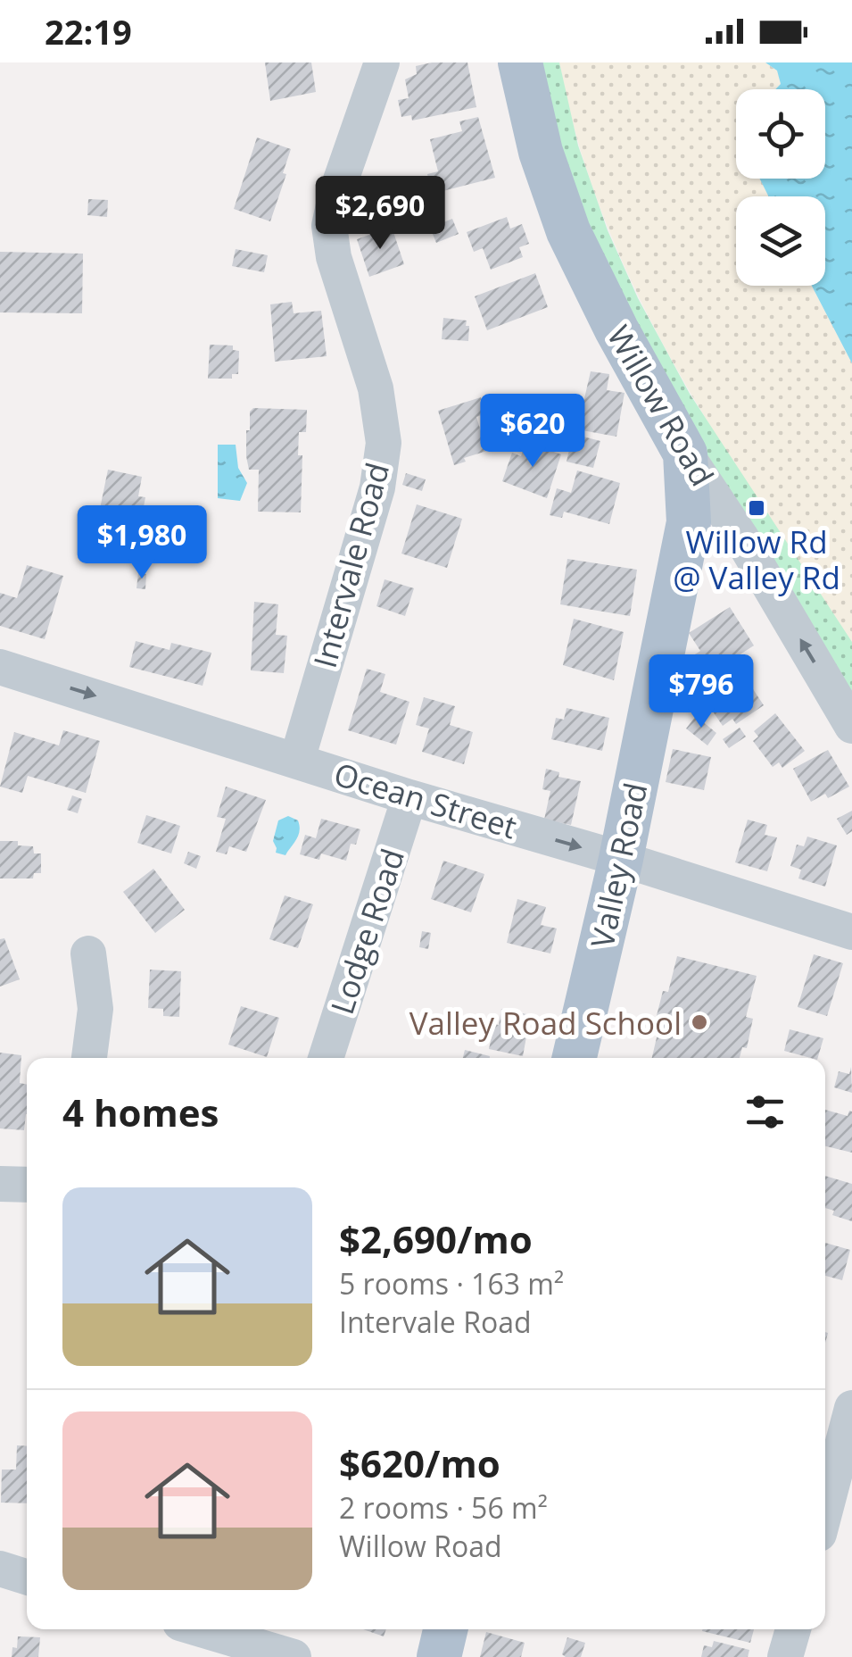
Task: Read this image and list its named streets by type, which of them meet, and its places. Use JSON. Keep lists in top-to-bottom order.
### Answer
{
  "streets": {
    "main road": ["Willow Road", "Valley Road"],
    "street": ["Intervale Road", "Ocean Street", "Lodge Road"]
  },
  "crossings": [
    ["Willow Road", "Valley Road"],
    ["Intervale Road", "Ocean Street"],
    ["Ocean Street", "Valley Road"],
    ["Ocean Street", "Lodge Road"]
  ],
  "one_way": ["Willow Road", "Ocean Street"],
  "places": {
    "transit": ["Willow Rd @ Valley Rd"],
    "other": ["Valley Road School"]
  },
  "page": {
    "status": "22:19",
    "price": [
      "$2,690",
      "$620",
      "$1,980",
      "$796"
    ],
    "heading": "4 homes",
    "list": [
      {
        "name": "$2,690/mo",
        "note": "5 rooms · 163 m² · Intervale Road"
      },
      {
        "name": "$620/mo",
        "note": "2 rooms · 56 m² · Willow Road"
      }
    ]
  }
}
